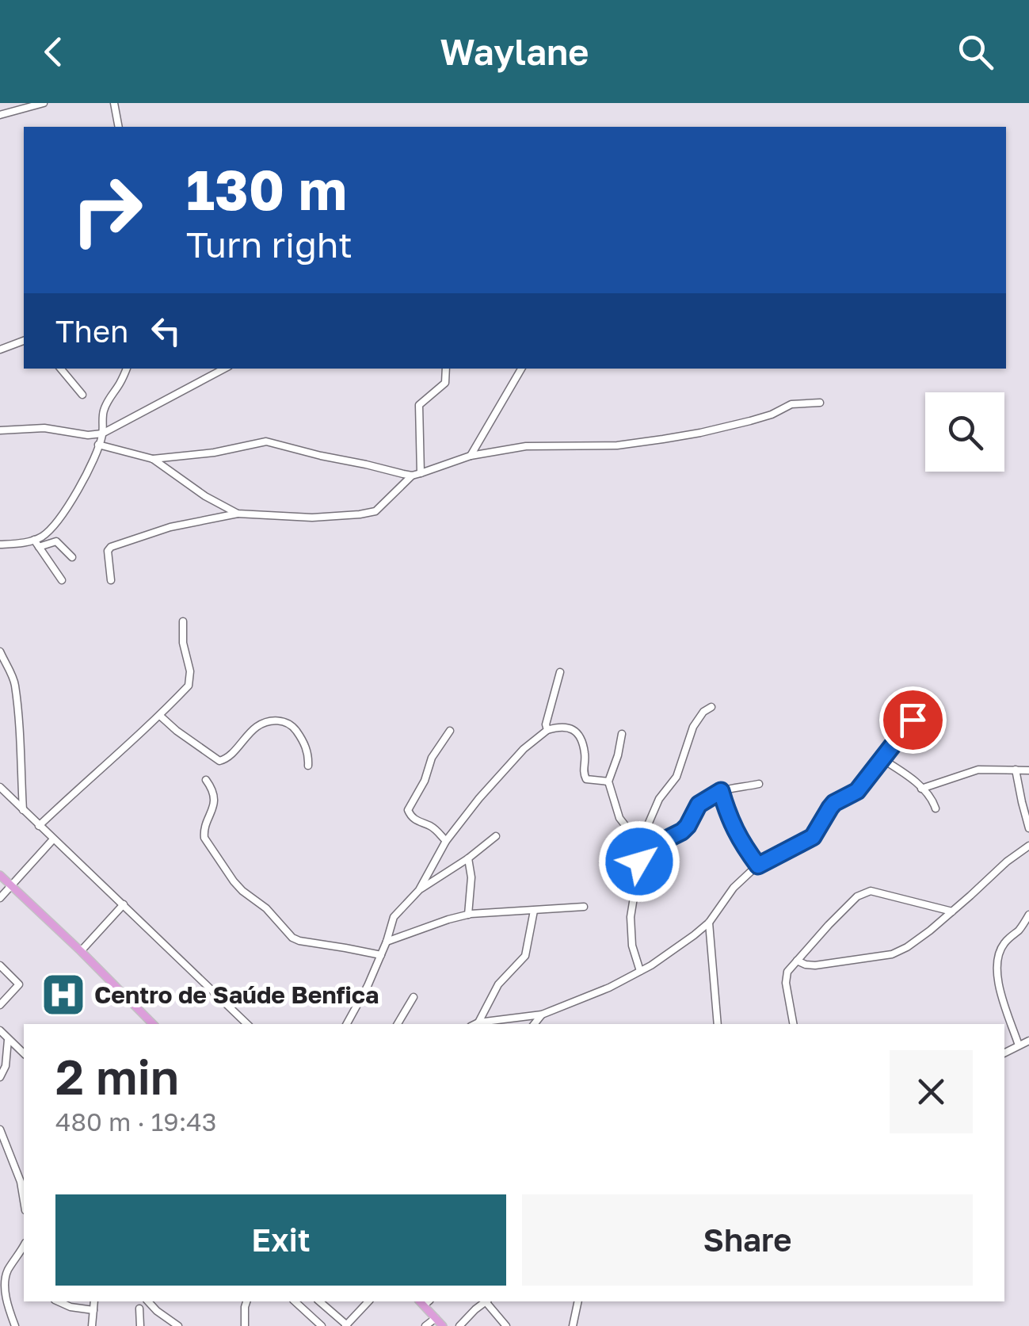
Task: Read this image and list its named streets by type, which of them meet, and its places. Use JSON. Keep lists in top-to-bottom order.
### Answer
{
  "places": {
    "hospital": ["Centro de Saúde Benfica"]
  },
  "page": {
    "header": "Waylane",
    "turn": ["130 m", "Turn right"],
    "then": "Then",
    "heading": ["2 min", "480 m · 19:43"],
    "buttons": ["Exit", "Share"]
  }
}
